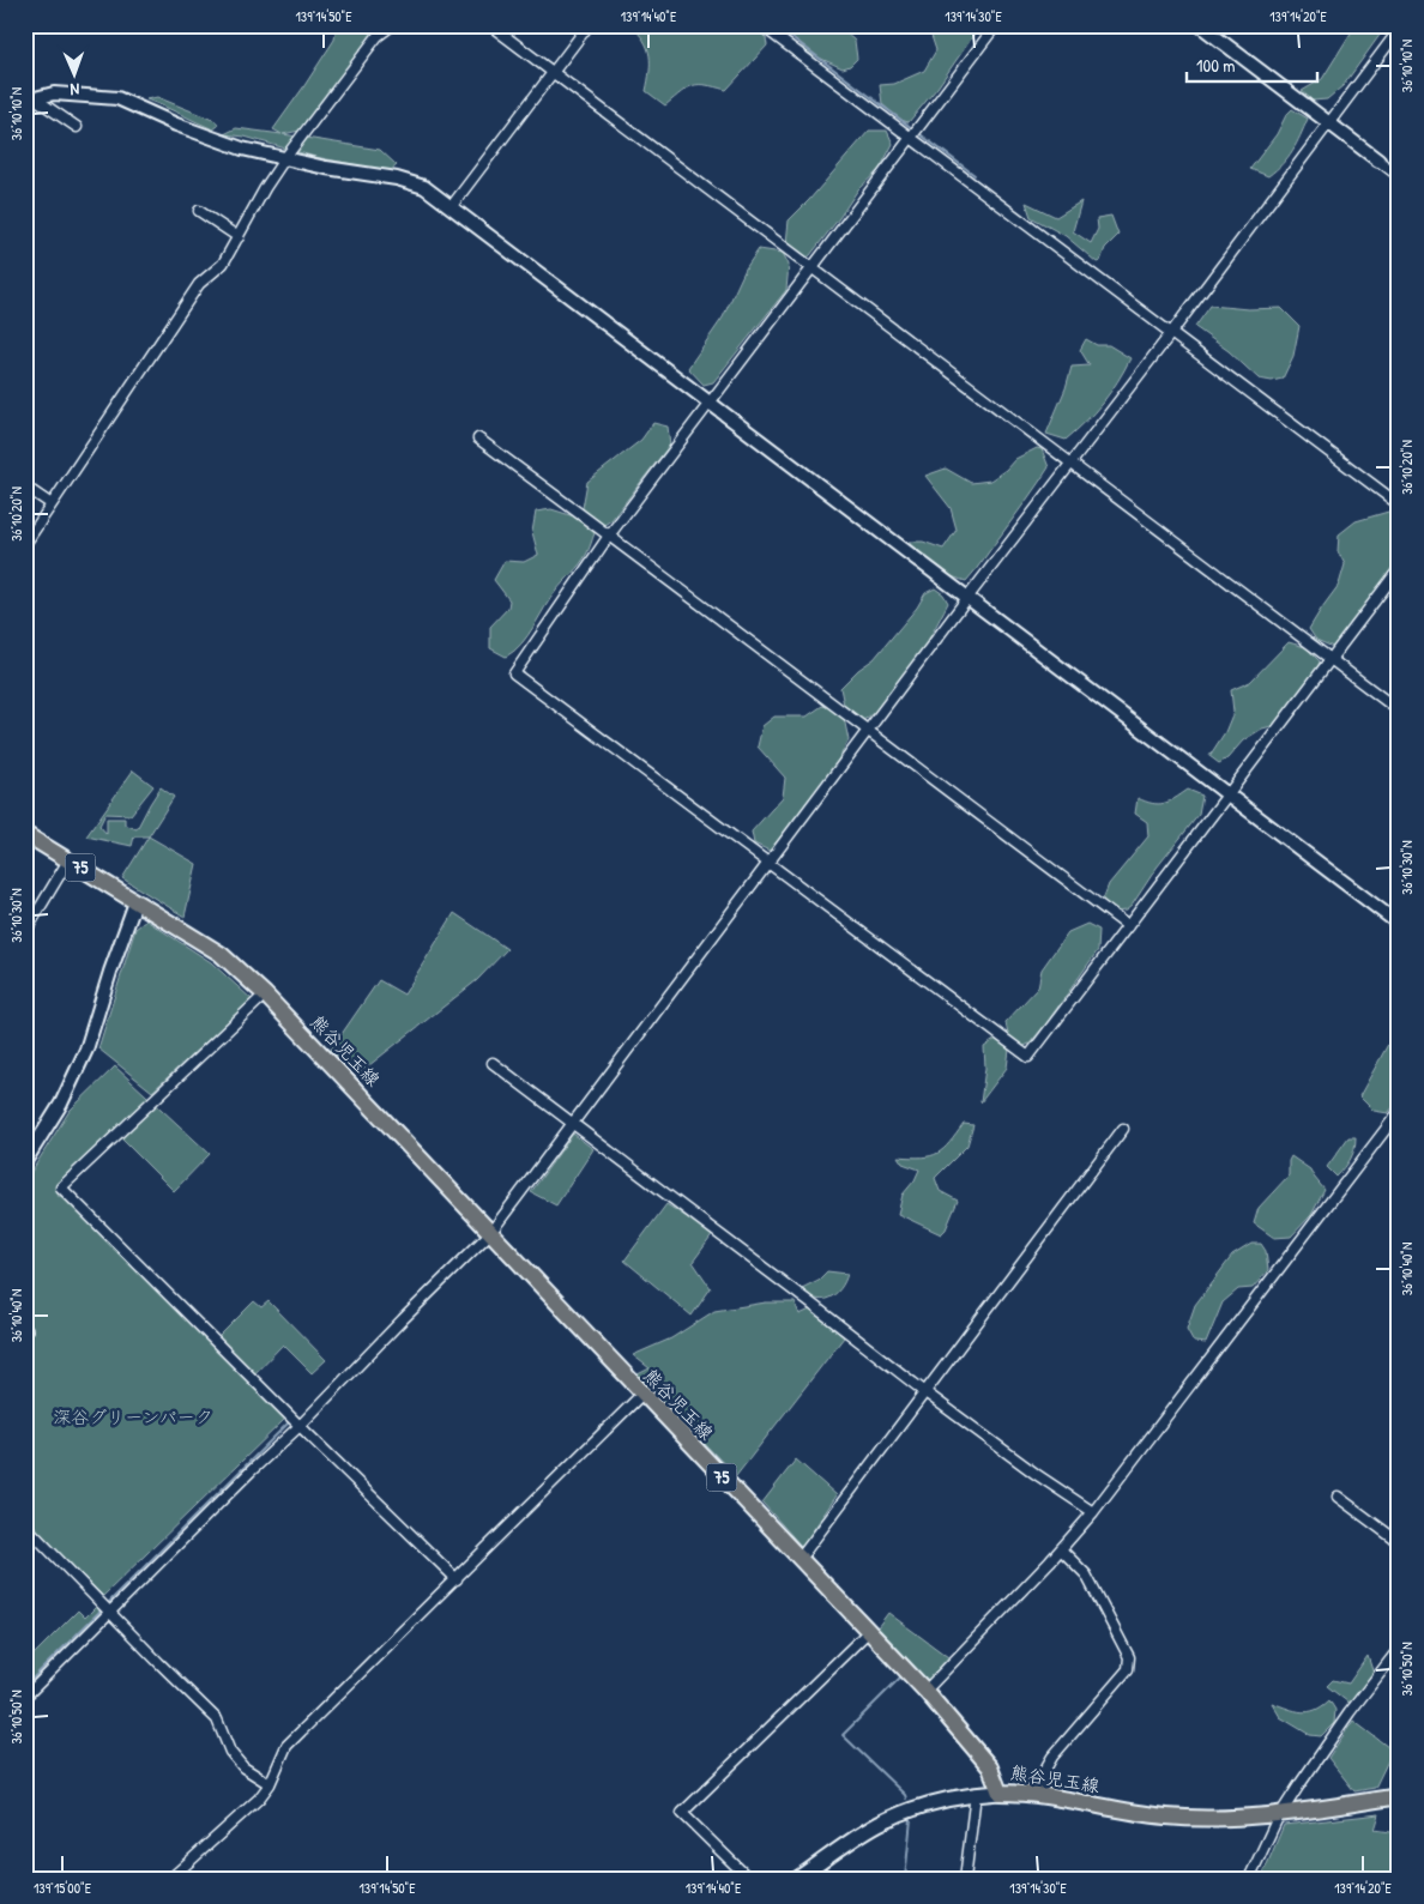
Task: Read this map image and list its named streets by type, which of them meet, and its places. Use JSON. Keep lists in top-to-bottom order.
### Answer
{
  "streets": {
    "main road": ["75", "熊谷児玉線"]
  },
  "parks": ["深谷グリーンパーク"],
  "scale_bar": "100 m",
  "north": "bottom",
  "coordinates": [
    "139°14'50\"E",
    "139°14'40\"E",
    "139°14'30\"E",
    "139°14'20\"E",
    "36°10'10\"N",
    "36°10'20\"N",
    "36°10'30\"N",
    "36°10'40\"N",
    "36°10'50\"N",
    "139°15'00\"E"
  ]
}
